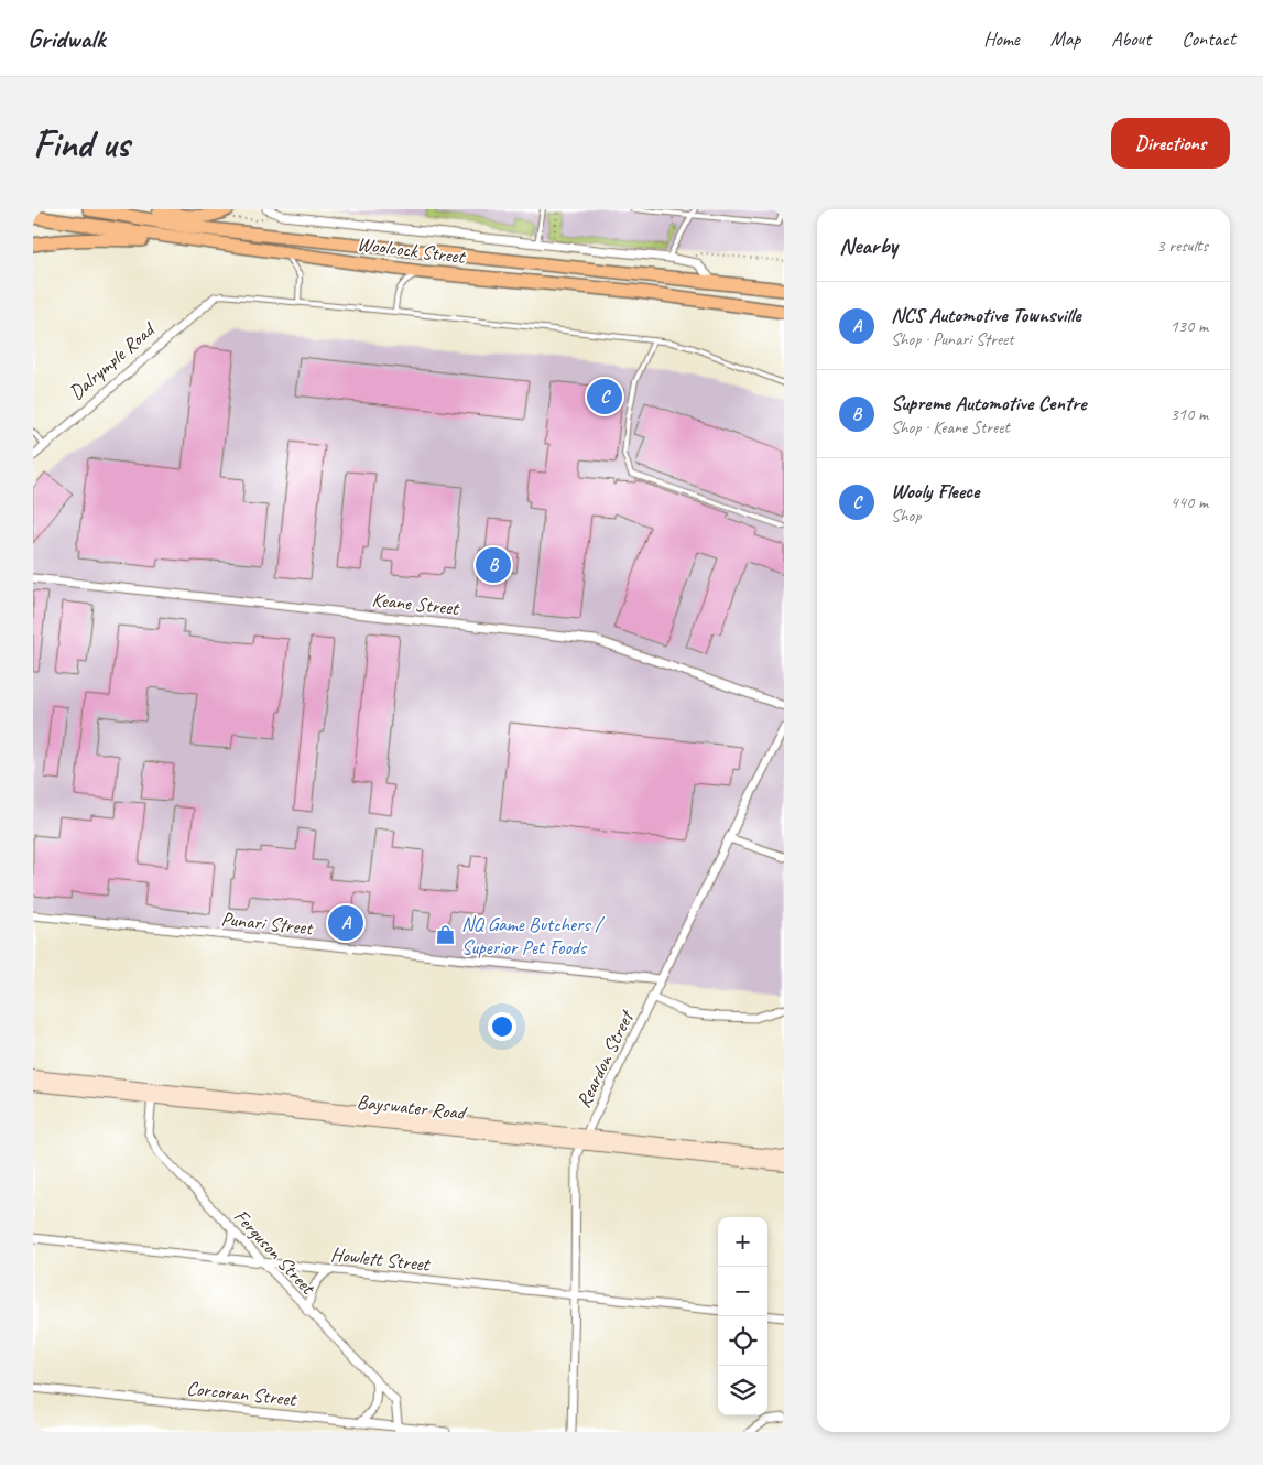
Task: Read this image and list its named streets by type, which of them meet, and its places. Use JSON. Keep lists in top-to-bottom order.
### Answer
{
  "streets": {
    "main road": ["Woolcock Street", "Bayswater Road"],
    "street": [
      "Dalrymple Road",
      "Keane Street",
      "Punari Street",
      "Reardon Street",
      "Ferguson Street",
      "Howlett Street",
      "Corcoran Street"
    ]
  },
  "crossings": [
    ["Punari Street", "Reardon Street"],
    ["Reardon Street", "Bayswater Road"],
    ["Reardon Street", "Howlett Street"],
    ["Bayswater Road", "Ferguson Street"],
    ["Ferguson Street", "Howlett Street"],
    ["Ferguson Street", "Corcoran Street"]
  ],
  "places": {
    "shop": ["NQ Game Butchers / Superior Pet Foods"]
  },
  "page": {
    "header": "Gridwalk",
    "nav": [
      "Home",
      "Map",
      "About",
      "Contact"
    ],
    "buttons": "Directions",
    "title": "Find us",
    "heading": ["Nearby", "3 results"],
    "list": [
      {
        "mark": "A",
        "name": "NCS Automotive Townsville",
        "note": "Shop · Punari Street",
        "value": "130 m"
      },
      {
        "mark": "B",
        "name": "Supreme Automotive Centre",
        "note": "Shop · Keane Street",
        "value": "310 m"
      },
      {
        "mark": "C",
        "name": "Wooly Fleece",
        "note": "Shop",
        "value": "440 m"
      }
    ],
    "pins": ["C", "B", "A"],
    "map_buttons": ["+", "−"]
  }
}
